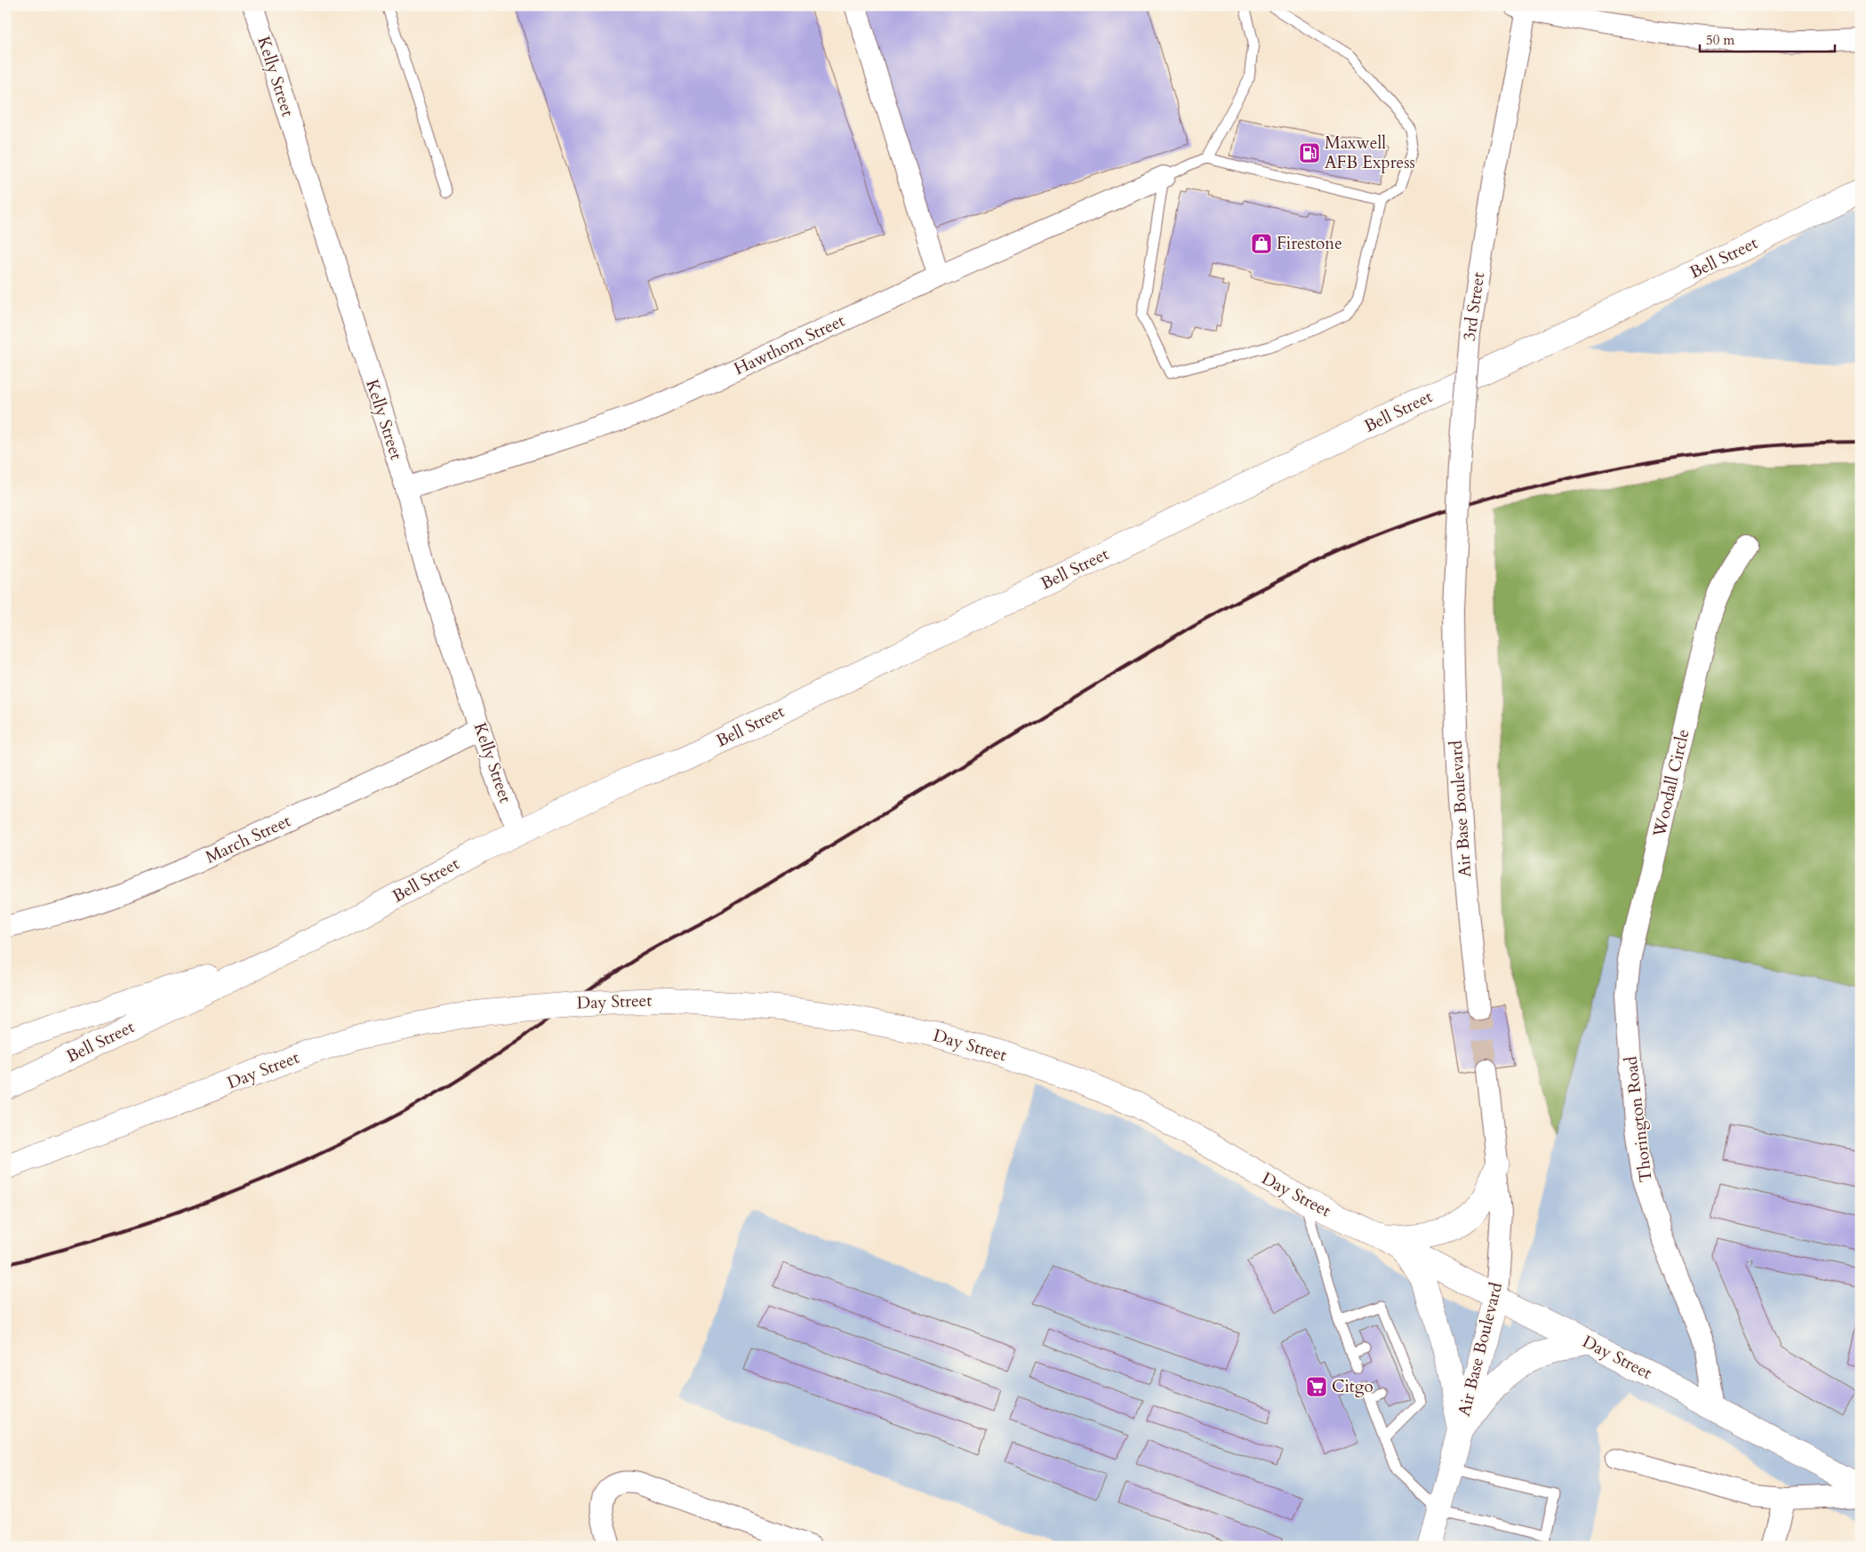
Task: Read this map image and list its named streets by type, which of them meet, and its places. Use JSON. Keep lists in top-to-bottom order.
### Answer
{
  "streets": {
    "main road": ["Bell Street", "Air Base Boulevard", "Day Street"],
    "street": [
      "Kelly Street",
      "3rd Street",
      "Hawthorn Street",
      "Woodall Circle",
      "March Street",
      "Thorington Road"
    ]
  },
  "crossings": [
    ["Kelly Street", "Bell Street"],
    ["Kelly Street", "Hawthorn Street"],
    ["Kelly Street", "March Street"],
    ["3rd Street", "Air Base Boulevard"],
    ["Woodall Circle", "Thorington Road"],
    ["Air Base Boulevard", "Day Street"],
    ["Day Street", "Thorington Road"]
  ],
  "places": {
    "fuel station": ["Maxwell AFB Express"],
    "shop": ["Firestone"],
    "supermarket": ["Citgo"]
  },
  "scale_bar": "50 m"
}
